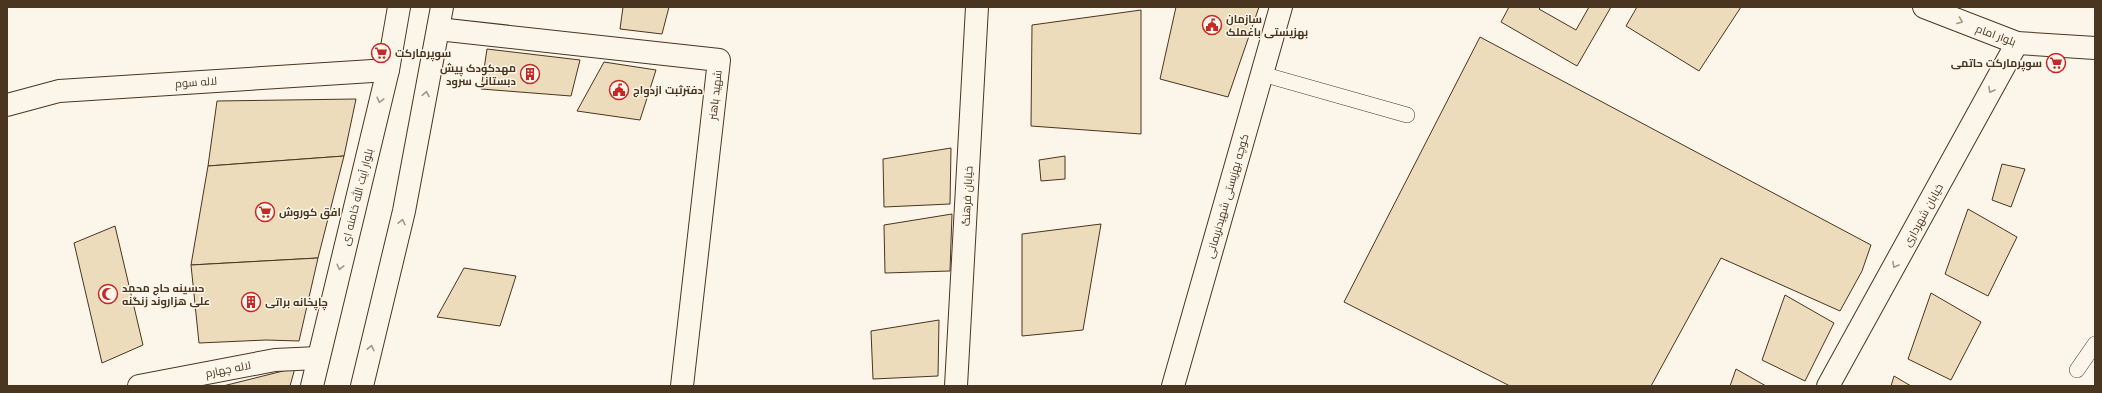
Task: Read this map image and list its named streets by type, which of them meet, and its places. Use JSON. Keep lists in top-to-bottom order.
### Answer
{
  "streets": {
    "street": [
      "بلوار امام",
      "لاله سوم",
      "شهید باهنر",
      "خیابان فرهنگ",
      "کوچه بهزیستی شهیدنریمانی",
      "بلوار آیت الله خامنه ای",
      "خیابان شهرداری",
      "لاله چهارم"
    ]
  },
  "crossings": [
    ["بلوار امام", "خیابان شهرداری"],
    ["لاله سوم", "بلوار آیت الله خامنه ای"],
    ["بلوار آیت الله خامنه ای", "لاله چهارم"]
  ],
  "one_way": ["بلوار امام", "خیابان شهرداری"],
  "places": {
    "public building": ["سازمان بهزیستی باغملک", "دفترثبت ازدواج"],
    "supermarket": ["سوپرمارکت", "سوپرمارکت حاتمی", "افق کوروش"],
    "building": ["مهدکودک پیش دبستانی سرود", "چاپخانه براتی"],
    "mosque": ["حسینه حاج محمد علی هزاروند زنگنه"]
  }
}
